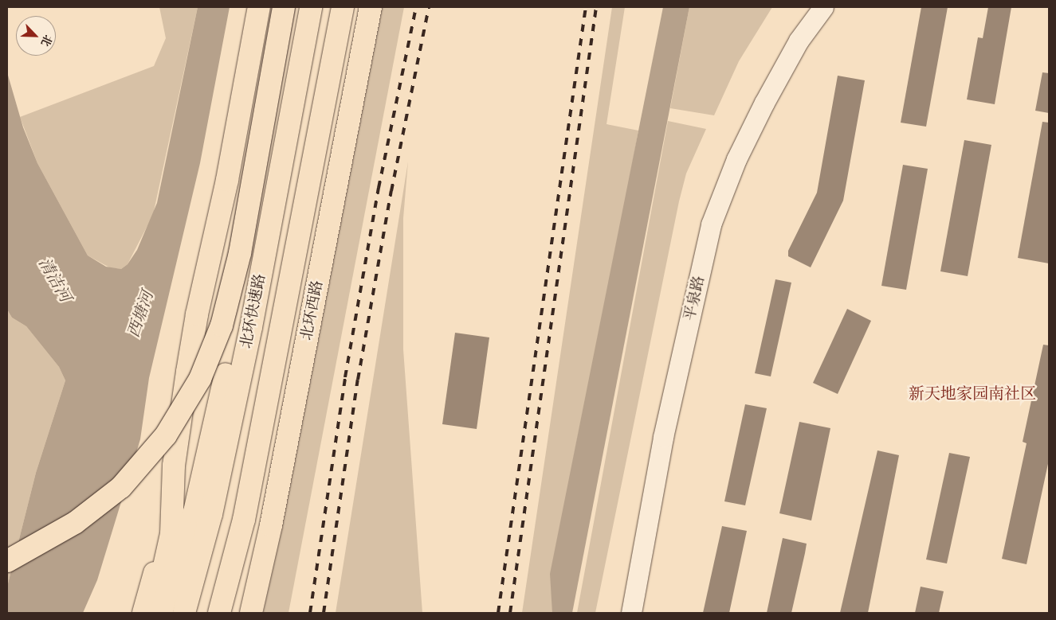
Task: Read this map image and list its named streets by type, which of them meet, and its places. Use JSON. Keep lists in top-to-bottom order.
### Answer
{
  "streets": {
    "main road": ["北环西路", "北环快速路"],
    "street": ["平泉路"]
  },
  "districts": ["新天地家园南社区"],
  "water": ["清洁河", "西塘河"],
  "north": "bottom right"
}
